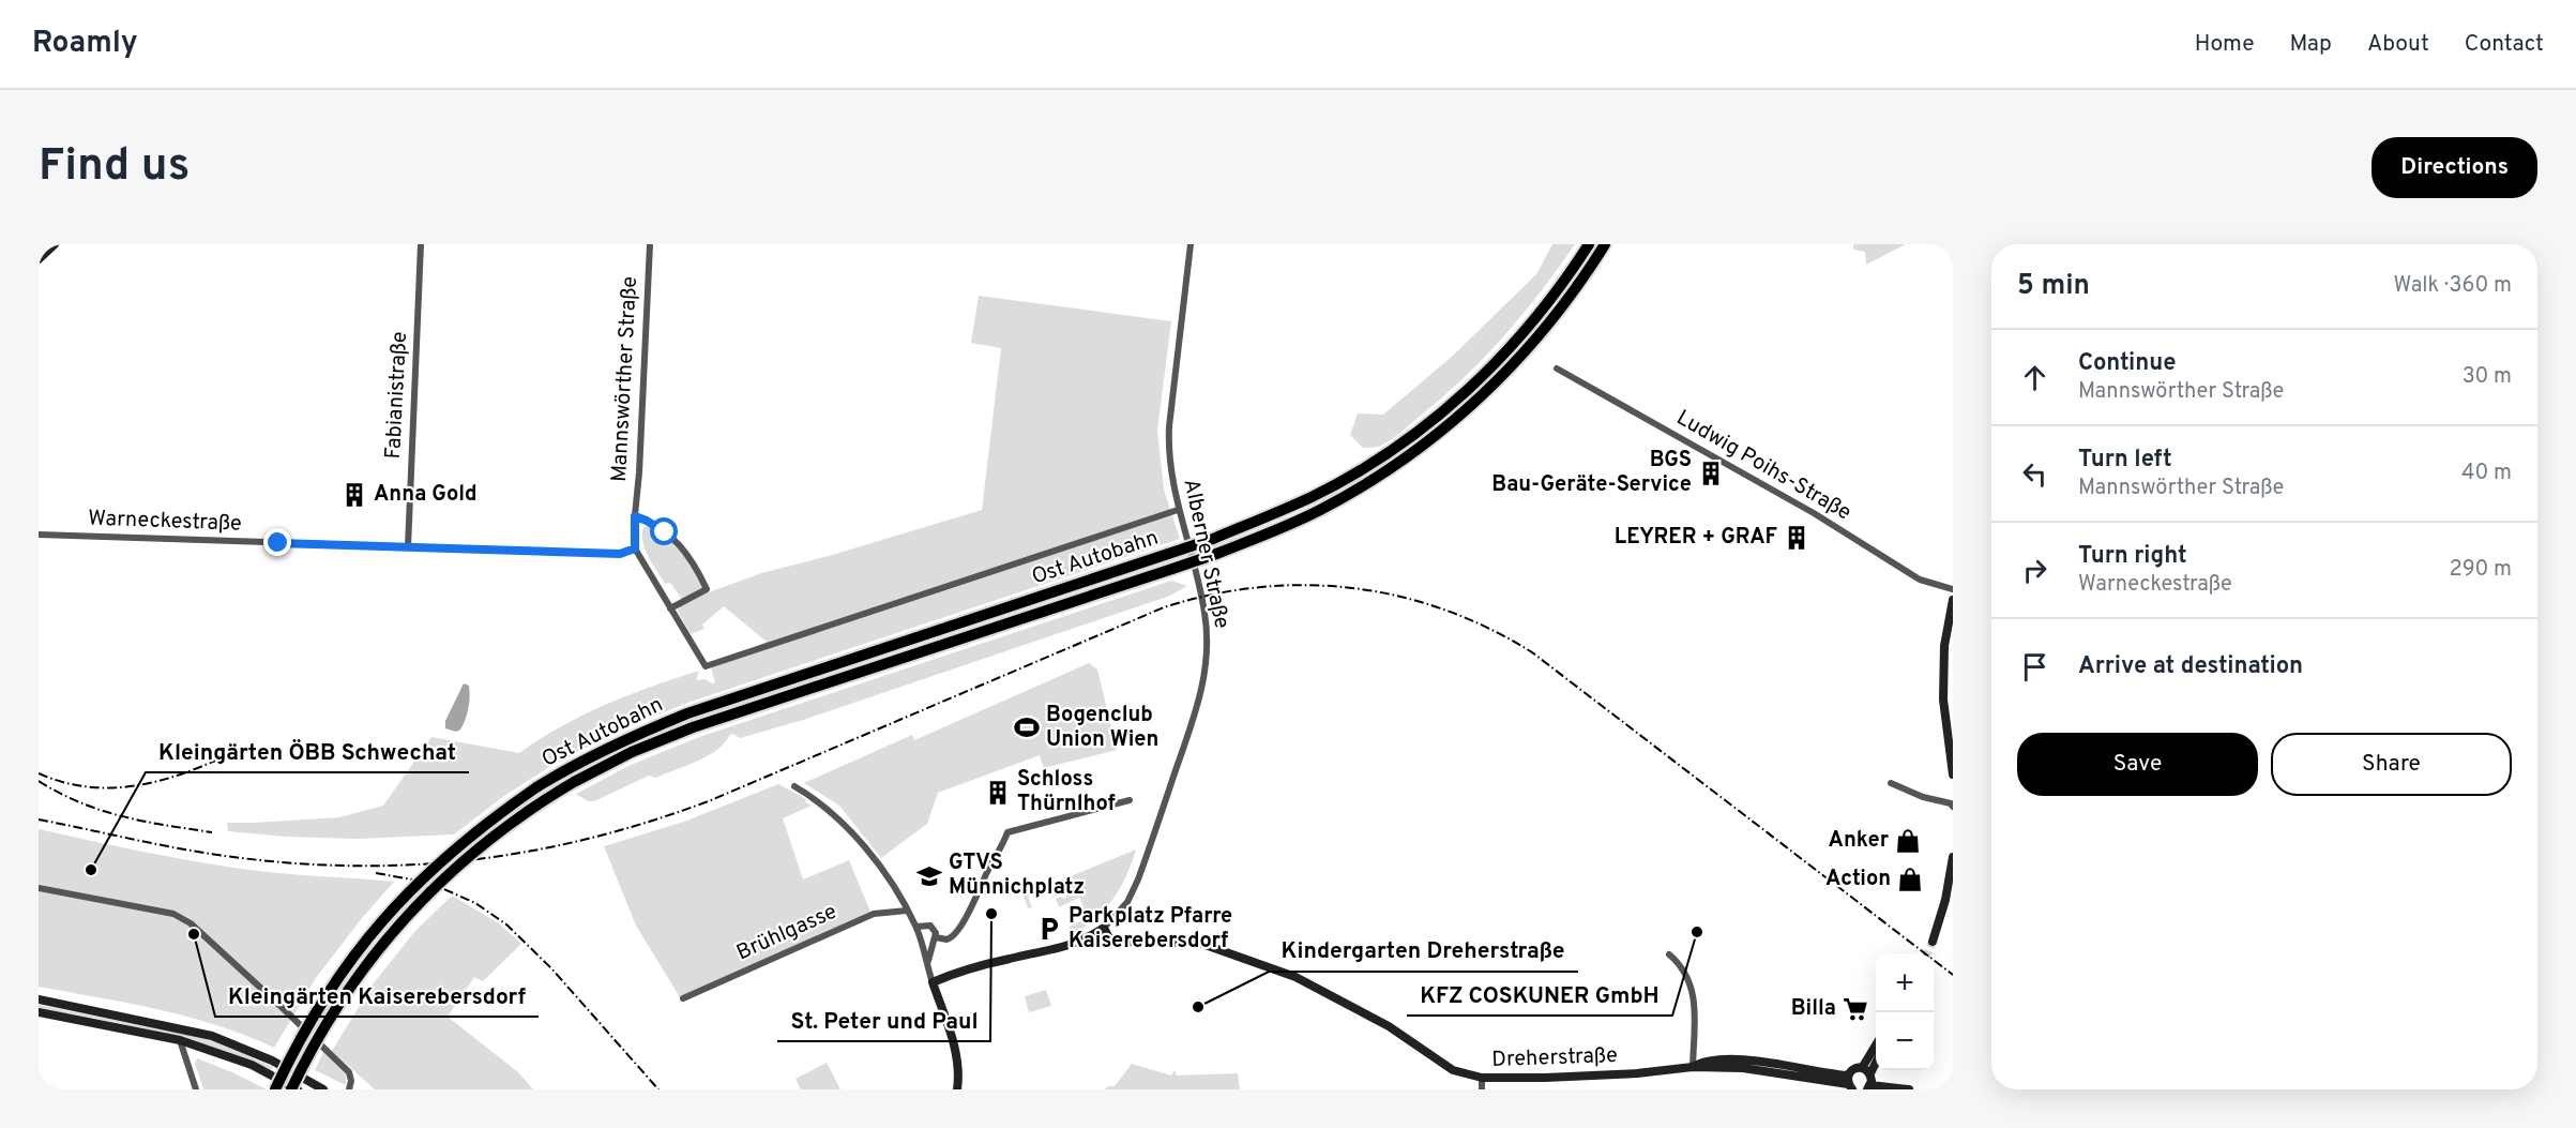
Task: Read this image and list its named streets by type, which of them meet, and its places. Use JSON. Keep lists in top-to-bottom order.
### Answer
{
  "streets": {
    "highway": ["Ost Autobahn"],
    "street": [
      "Mannswörther Straße",
      "Fabianistraße",
      "Ludwig Poihs-Straße",
      "Warneckestraße",
      "Alberner Straße",
      "Brühlgasse",
      "Dreherstraße"
    ]
  },
  "crossings": [
    ["Mannswörther Straße", "Warneckestraße"],
    ["Fabianistraße", "Warneckestraße"],
    ["Alberner Straße", "Dreherstraße"]
  ],
  "places": {
    "building": [
      "BGS Bau-Geräte-Service",
      "Anna Gold",
      "LEYRER + GRAF",
      "Schloss Thürnlhof"
    ],
    "sports": ["Bogenclub Union Wien"],
    "shop": ["Anker", "Action"],
    "other": [
      "Kleingärten ÖBB Schwechat",
      "St. Peter und Paul",
      "KFZ COSKUNER GmbH",
      "Kleingärten Kaiserebersdorf",
      "Kindergarten Dreherstraße"
    ],
    "school or university": ["GTVS Münnichplatz"],
    "parking": ["Parkplatz Pfarre Kaiserebersdorf"],
    "supermarket": ["Billa"]
  },
  "page": {
    "header": "Roamly",
    "nav": [
      "Home",
      "Map",
      "About",
      "Contact"
    ],
    "buttons": [
      "Directions",
      ["Save", "Share"]
    ],
    "title": "Find us",
    "heading": ["5 min", "Walk · 360 m"],
    "list": [
      ["Continue", "Mannswörther Straße", "30 m"],
      ["Turn left", "Mannswörther Straße", "40 m"],
      ["Turn right", "Warneckestraße", "290 m"],
      "Arrive at destination"
    ],
    "map_buttons": ["+", "−"]
  }
}
